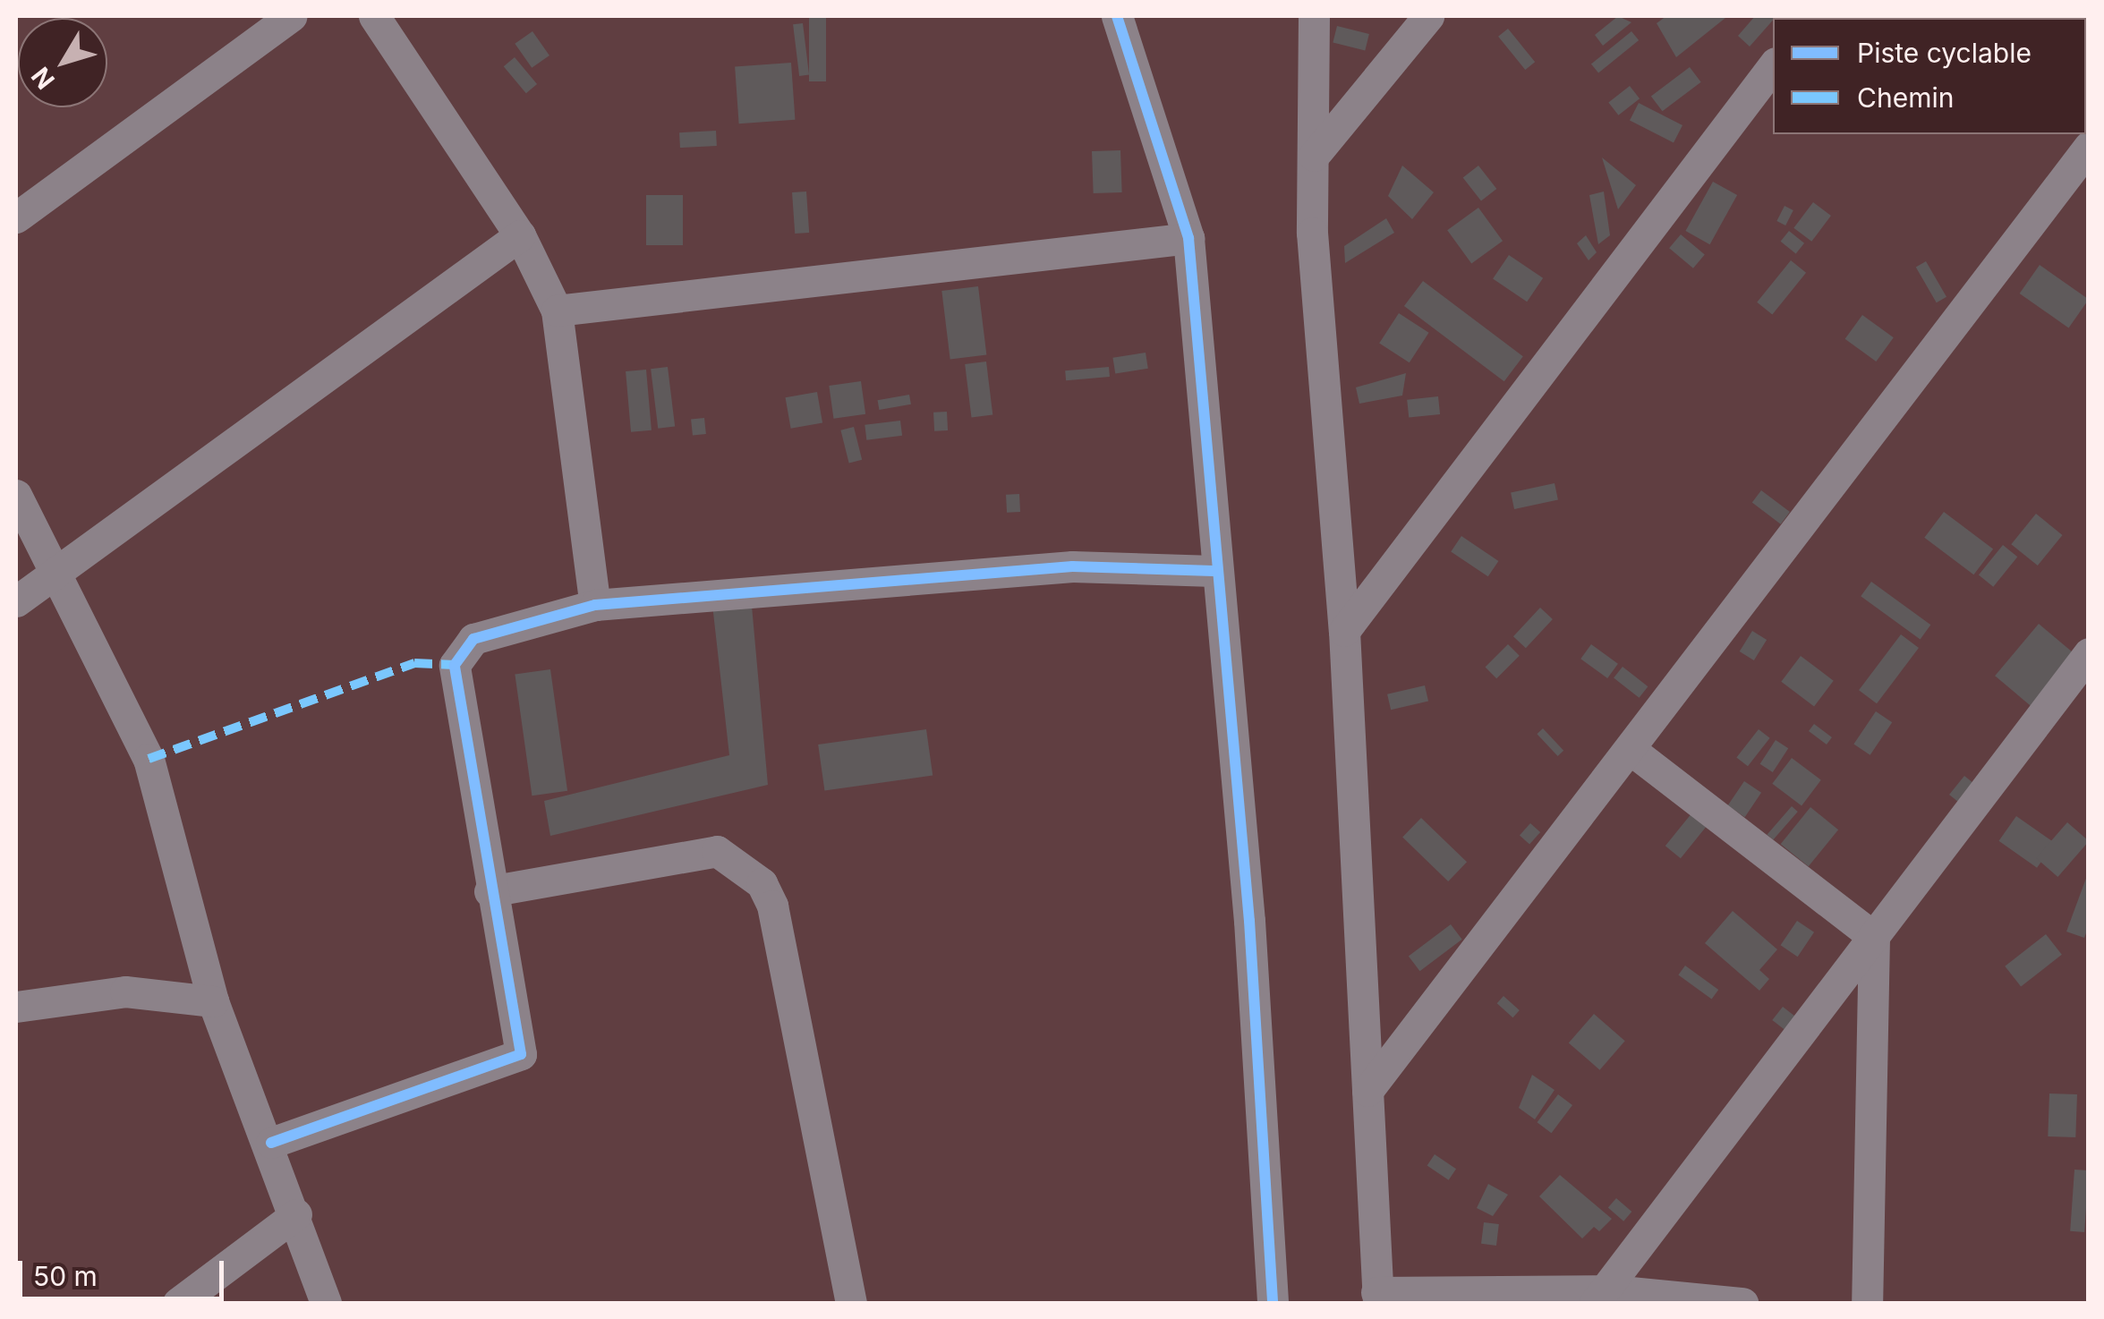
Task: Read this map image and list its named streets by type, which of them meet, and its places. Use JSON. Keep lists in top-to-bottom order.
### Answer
{
  "legend": ["Piste cyclable", "Chemin"],
  "scale_bar": "50 m",
  "north": "bottom left"
}
